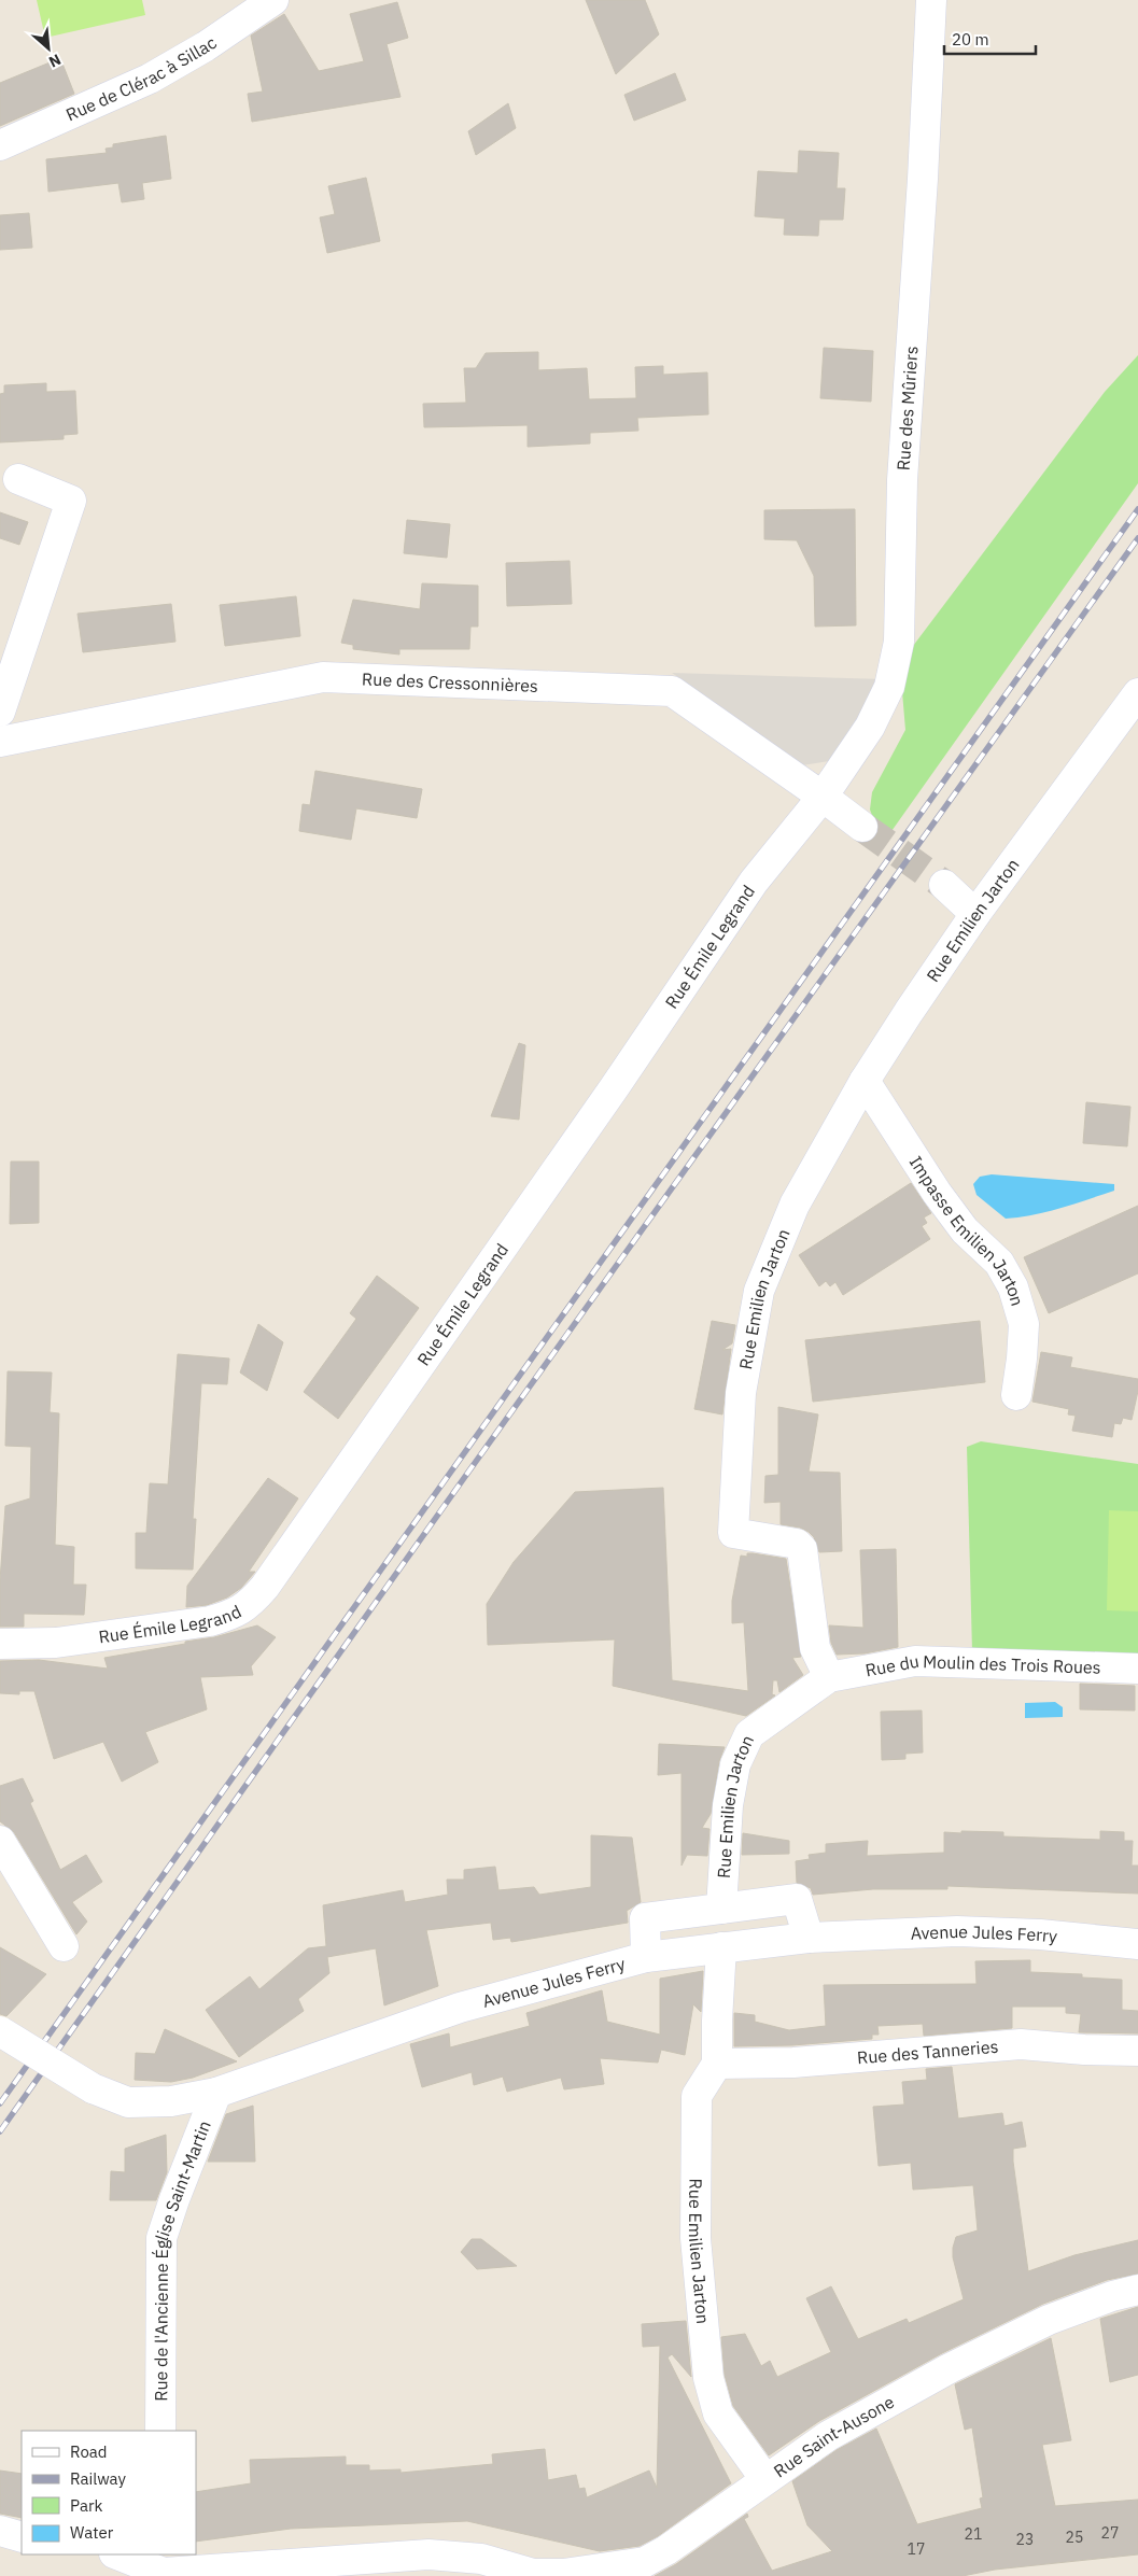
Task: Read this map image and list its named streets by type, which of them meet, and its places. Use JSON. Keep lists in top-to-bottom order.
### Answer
{
  "streets": {
    "street": [
      "Rue de Clérac à Sillac",
      "Rue des Mûriers",
      "Rue des Cressonnières",
      "Rue Emilien Jarton",
      "Rue Émile Legrand",
      "Impasse Emilien Jarton",
      "Rue du Moulin des Trois Roues",
      "Avenue Jules Ferry",
      "Rue des Tanneries",
      "Rue de l'Ancienne Église Saint-Martin",
      "Rue Saint-Ausone"
    ]
  },
  "crossings": [
    ["Rue des Mûriers", "Rue des Cressonnières"],
    ["Rue des Mûriers", "Rue Émile Legrand"],
    ["Rue des Cressonnières", "Rue Émile Legrand"],
    ["Rue Emilien Jarton", "Impasse Emilien Jarton"],
    ["Rue Emilien Jarton", "Rue du Moulin des Trois Roues"],
    ["Rue Emilien Jarton", "Avenue Jules Ferry"],
    ["Rue Emilien Jarton", "Rue des Tanneries"],
    ["Rue Emilien Jarton", "Rue Saint-Ausone"],
    ["Avenue Jules Ferry", "Rue de l'Ancienne Église Saint-Martin"]
  ],
  "house_numbers": [
    "27",
    "21",
    "25",
    "23",
    "17"
  ],
  "legend": [
    "Road",
    "Railway",
    "Park",
    "Water"
  ],
  "scale_bar": "20 m",
  "north": "bottom right"
}
